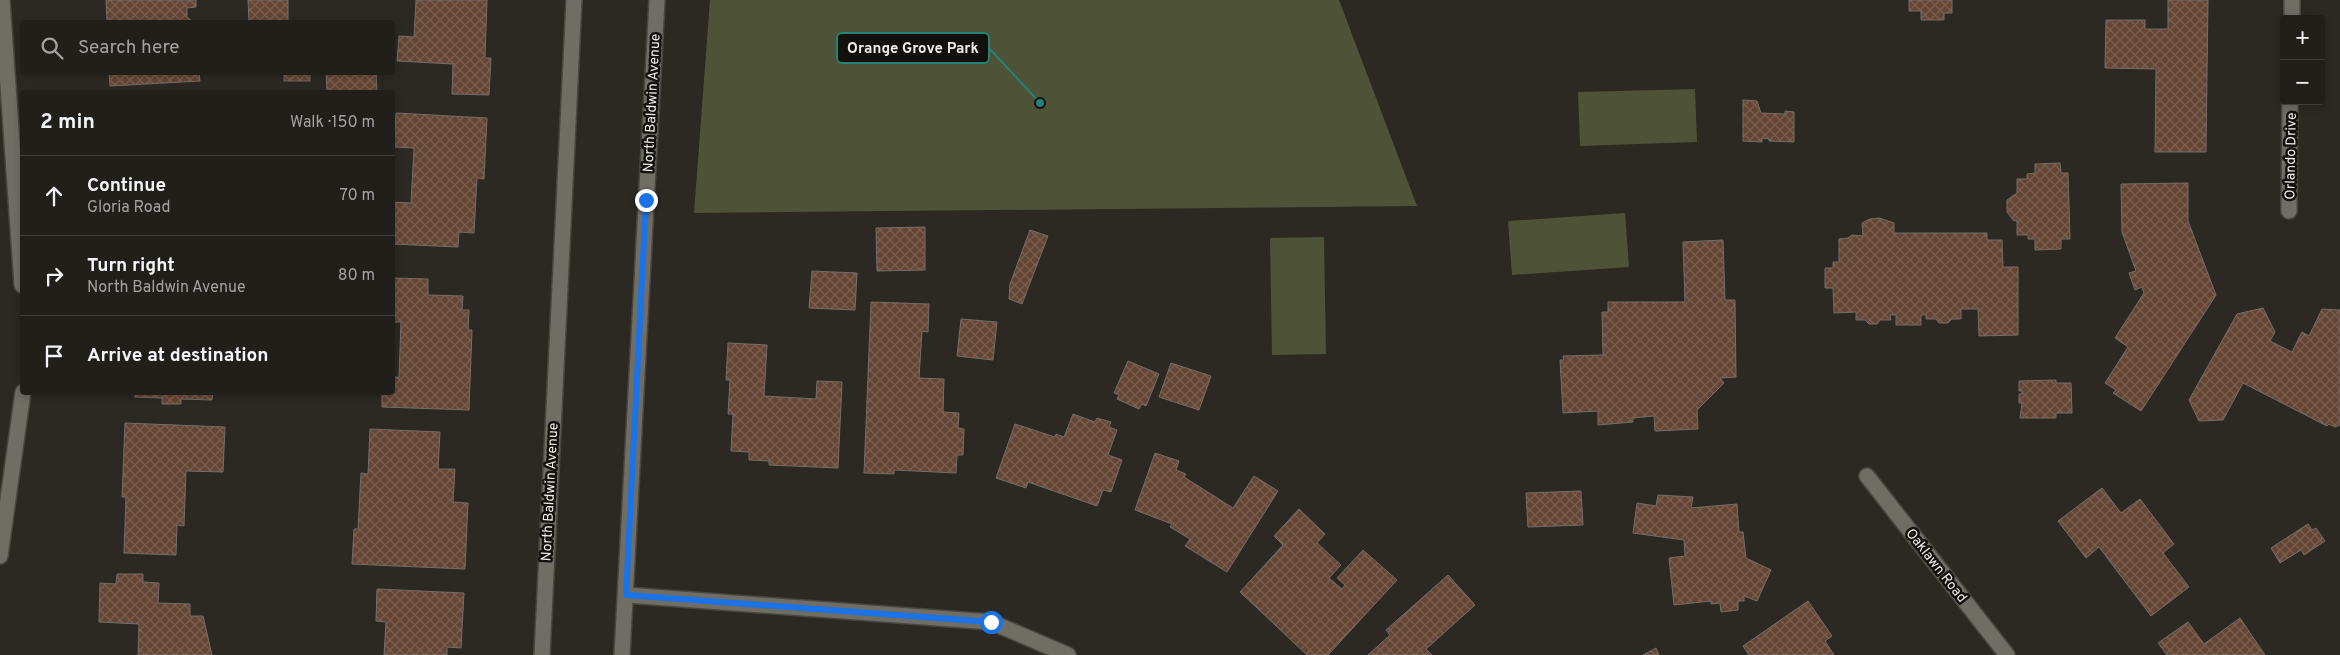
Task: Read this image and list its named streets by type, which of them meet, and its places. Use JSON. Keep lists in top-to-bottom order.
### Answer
{
  "streets": {
    "street": ["North Baldwin Avenue", "Orlando Drive", "Oaklawn Road"]
  },
  "places": ["Orange Grove Park"],
  "page": {
    "map_buttons": ["+", "−"],
    "search": "Search here",
    "heading": ["2 min", "Walk · 150 m"],
    "list": [
      ["Continue", "Gloria Road", "70 m"],
      ["Turn right", "North Baldwin Avenue", "80 m"],
      "Arrive at destination"
    ]
  }
}
